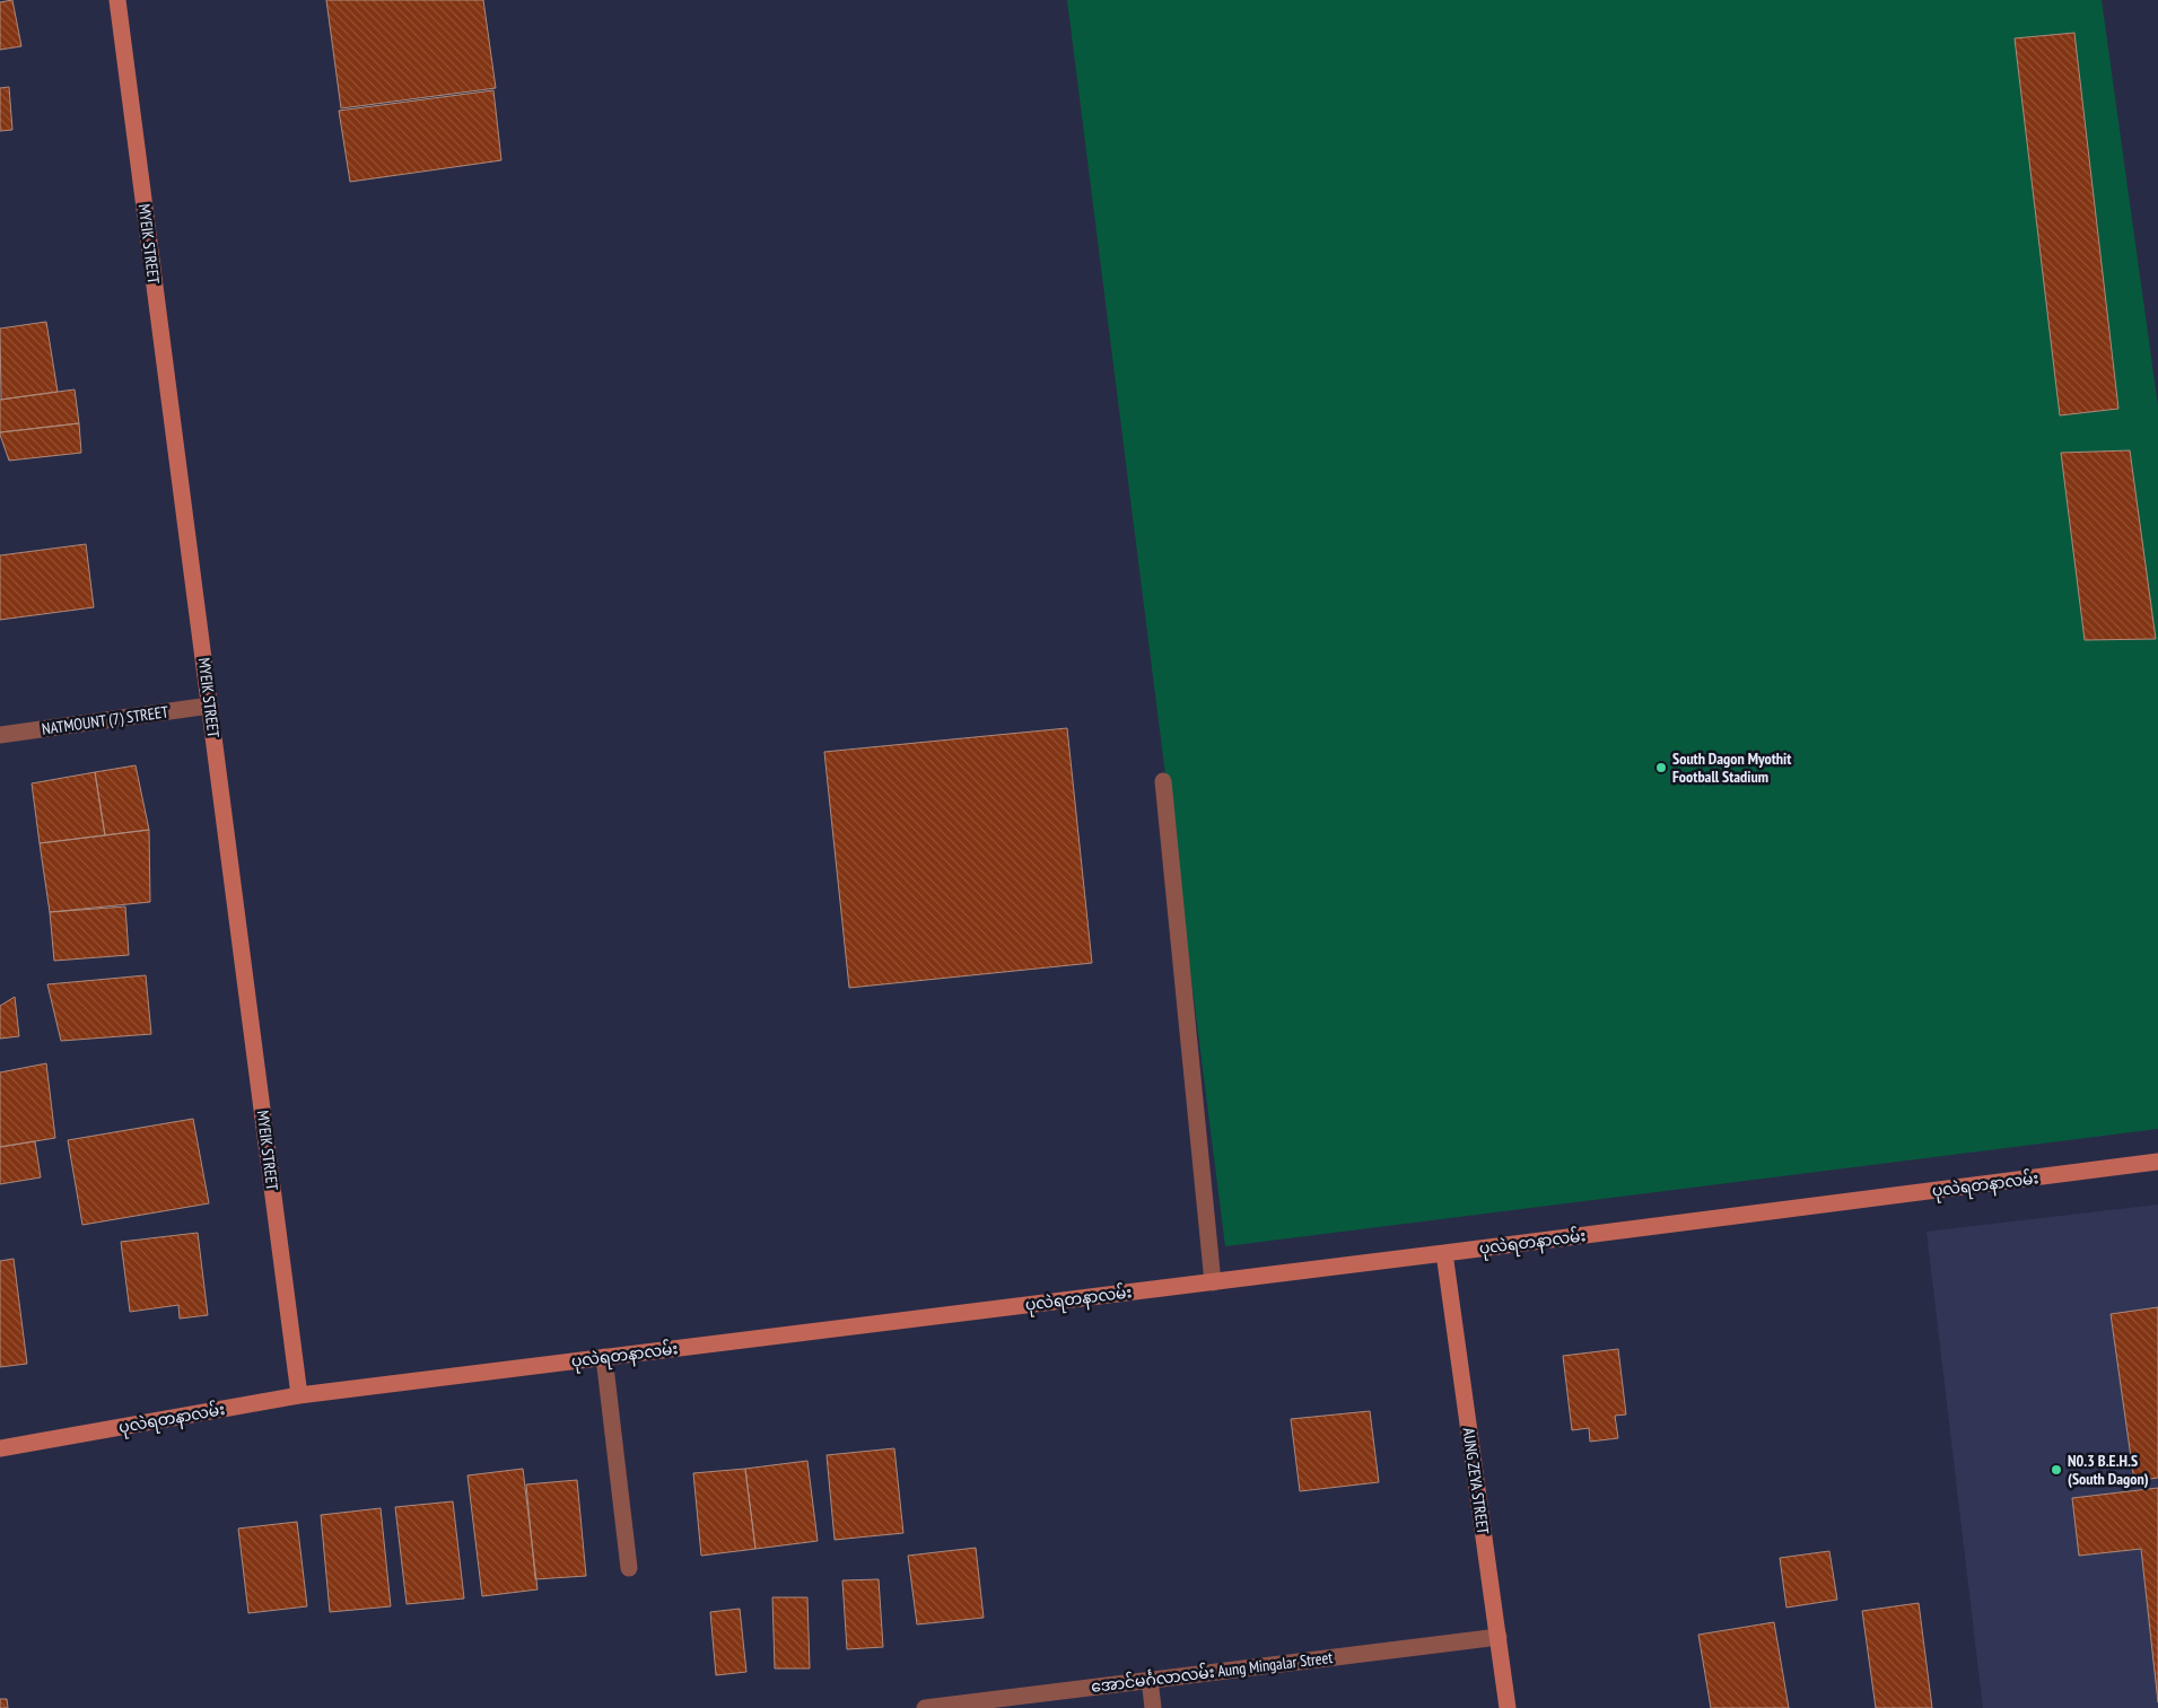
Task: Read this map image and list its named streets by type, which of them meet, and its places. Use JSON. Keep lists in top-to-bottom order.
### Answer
{
  "streets": {
    "street": [
      "MYEIK STREET",
      "NATMOUNT (7) STREET",
      "ပုလဲရတနာလမ်း",
      "AUNG ZEYA STREET",
      "အောင်မင်္ဂလာလမ်း Aung Mingalar Street"
    ]
  },
  "crossings": [
    ["MYEIK STREET", "NATMOUNT (7) STREET"],
    ["MYEIK STREET", "ပုလဲရတနာလမ်း"],
    ["ပုလဲရတနာလမ်း", "AUNG ZEYA STREET"],
    ["AUNG ZEYA STREET", "အောင်မင်္ဂလာလမ်း Aung Mingalar Street"]
  ],
  "places": ["South Dagon Myothit Football Stadium", "N0.3 B.E.H.S (South Dagon)"]
}
